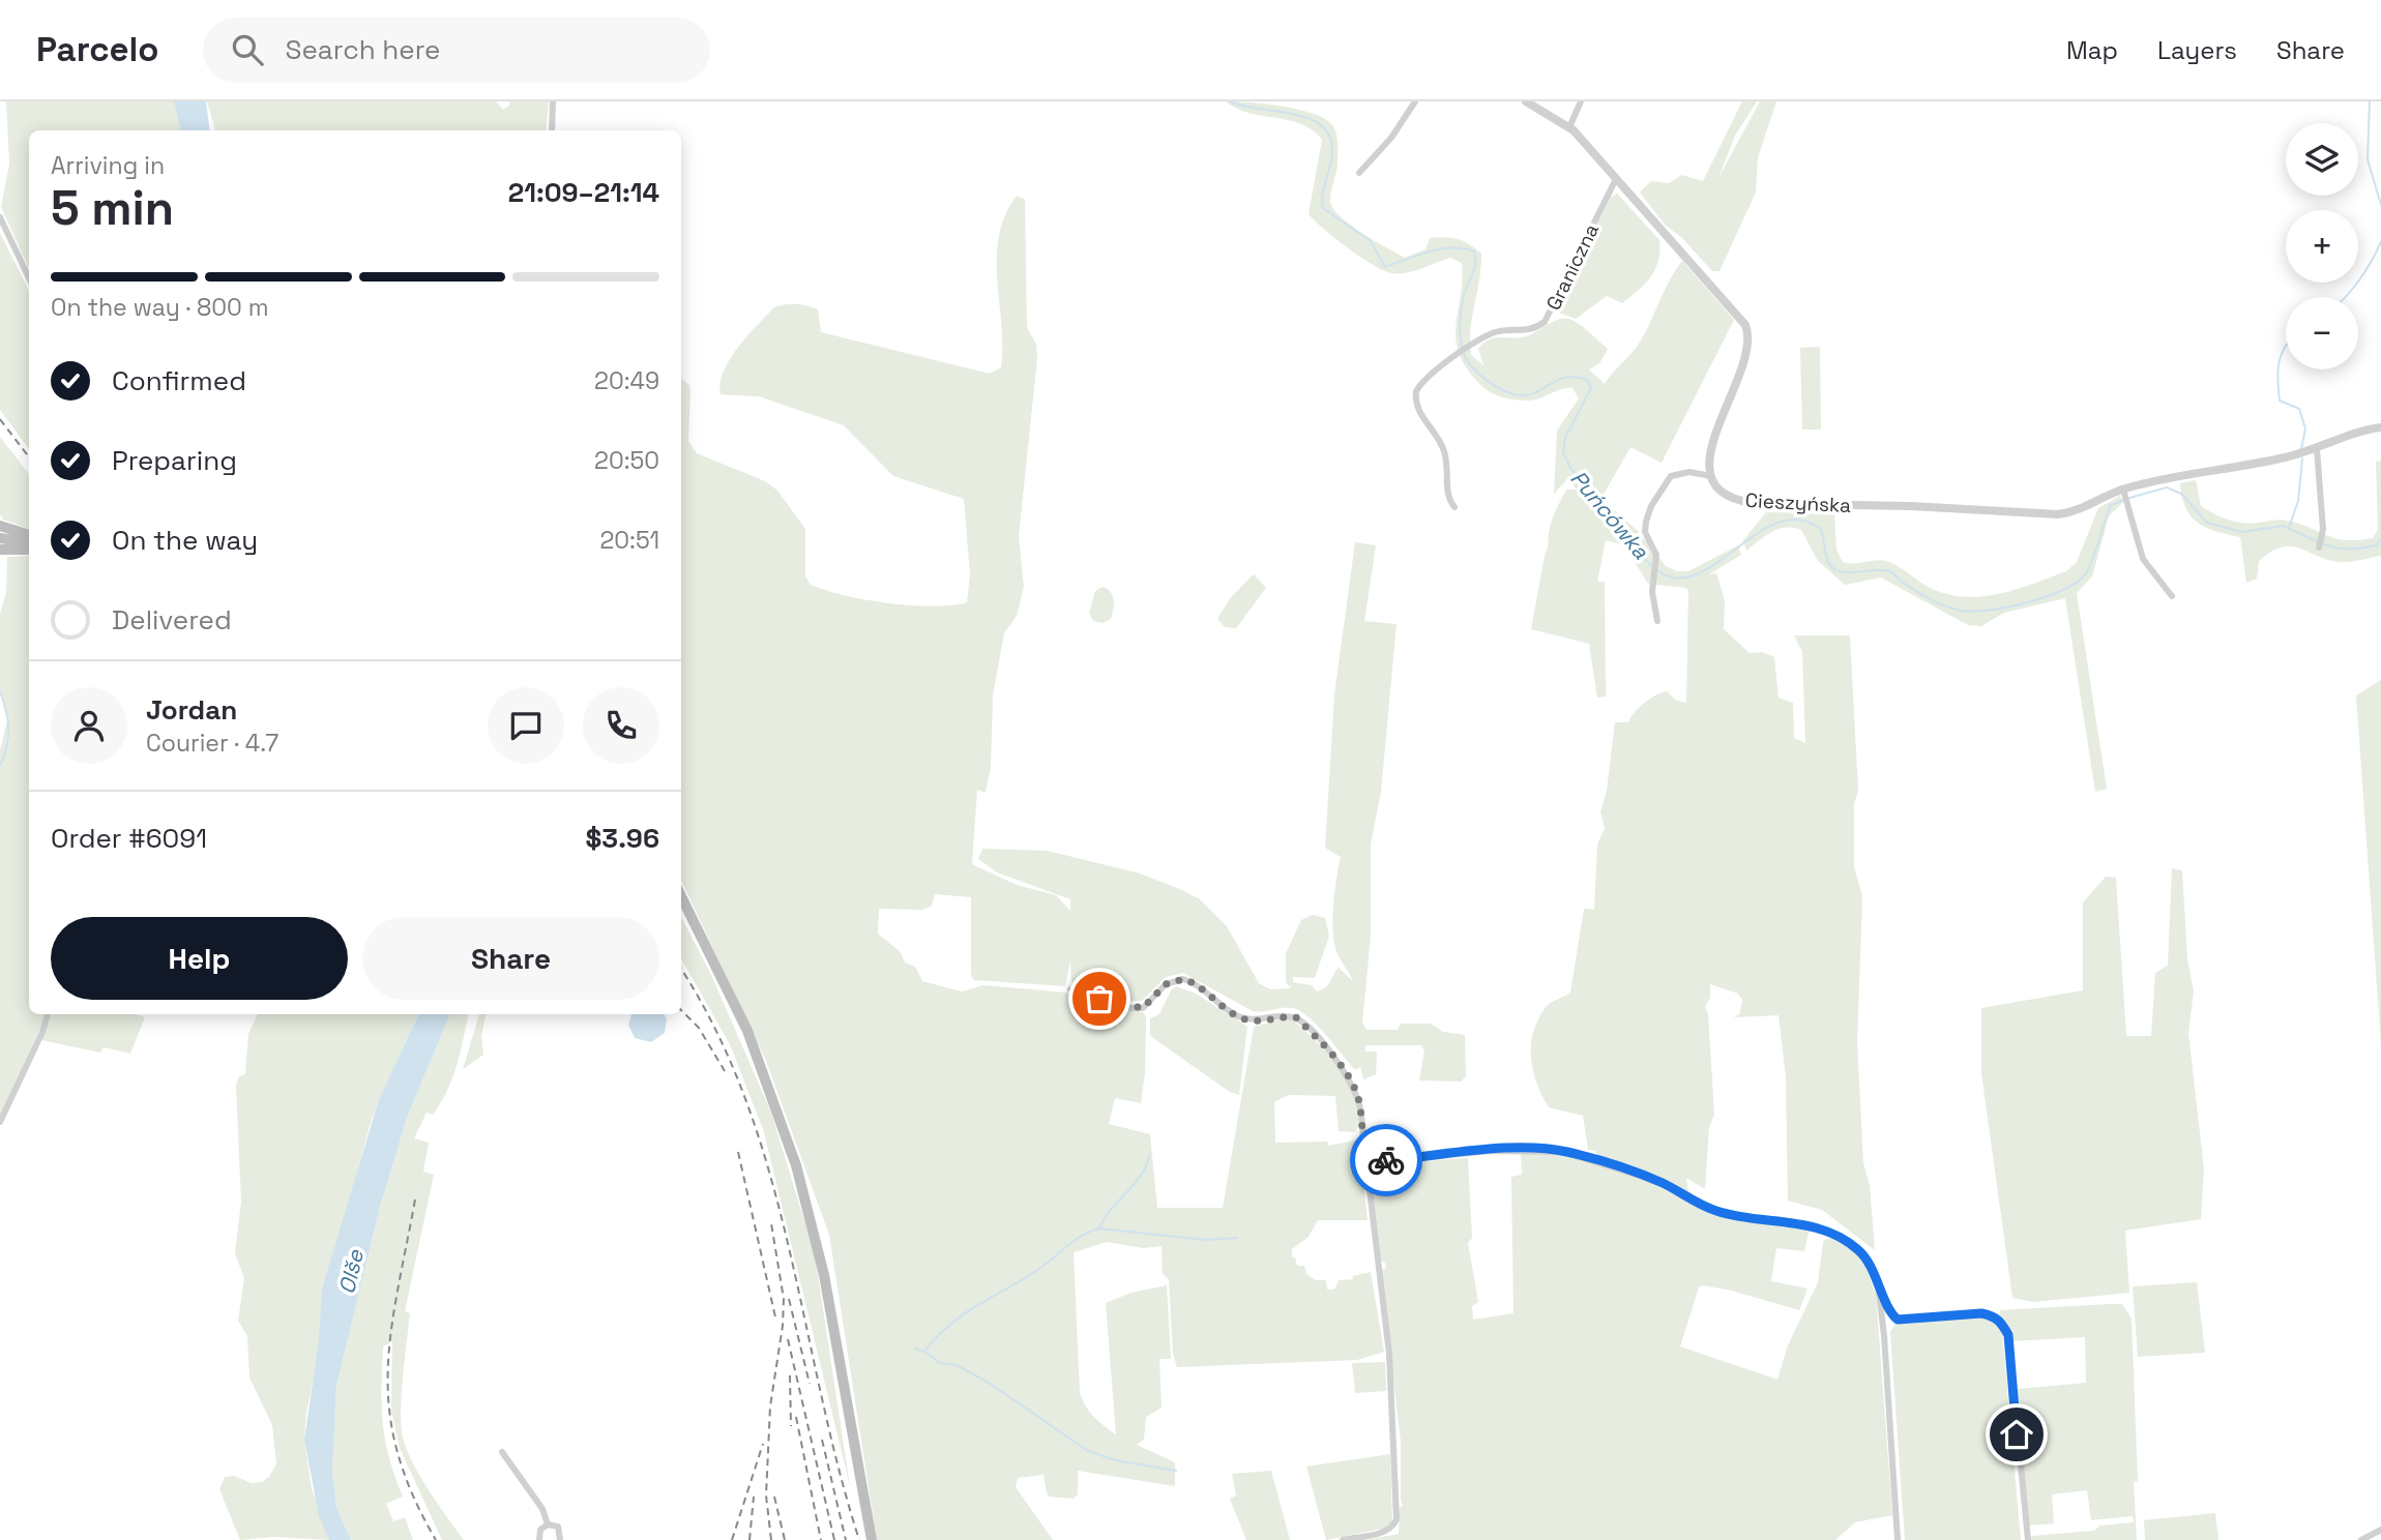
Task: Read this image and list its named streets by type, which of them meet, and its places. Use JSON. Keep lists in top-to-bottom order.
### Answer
{
  "streets": {
    "street": ["Graniczna", "Cieszyńska"]
  },
  "water": ["Puńcówka", "Olše"],
  "page": {
    "header": "Parcelo",
    "search": "Search here",
    "nav": ["Map", "Layers", "Share"],
    "map_buttons": ["+", "−"],
    "heading": ["5 min", "Arriving in", "21:09–21:14"],
    "panel": [
      "Jordan",
      "Courier · 4.7",
      "Order #6091",
      "$3.96"
    ],
    "bar": "On the way · 800 m",
    "list": [
      ["Confirmed", "20:49"],
      ["Preparing", "20:50"],
      ["On the way", "20:51"],
      "Delivered"
    ],
    "buttons": ["Help", "Share"]
  }
}
